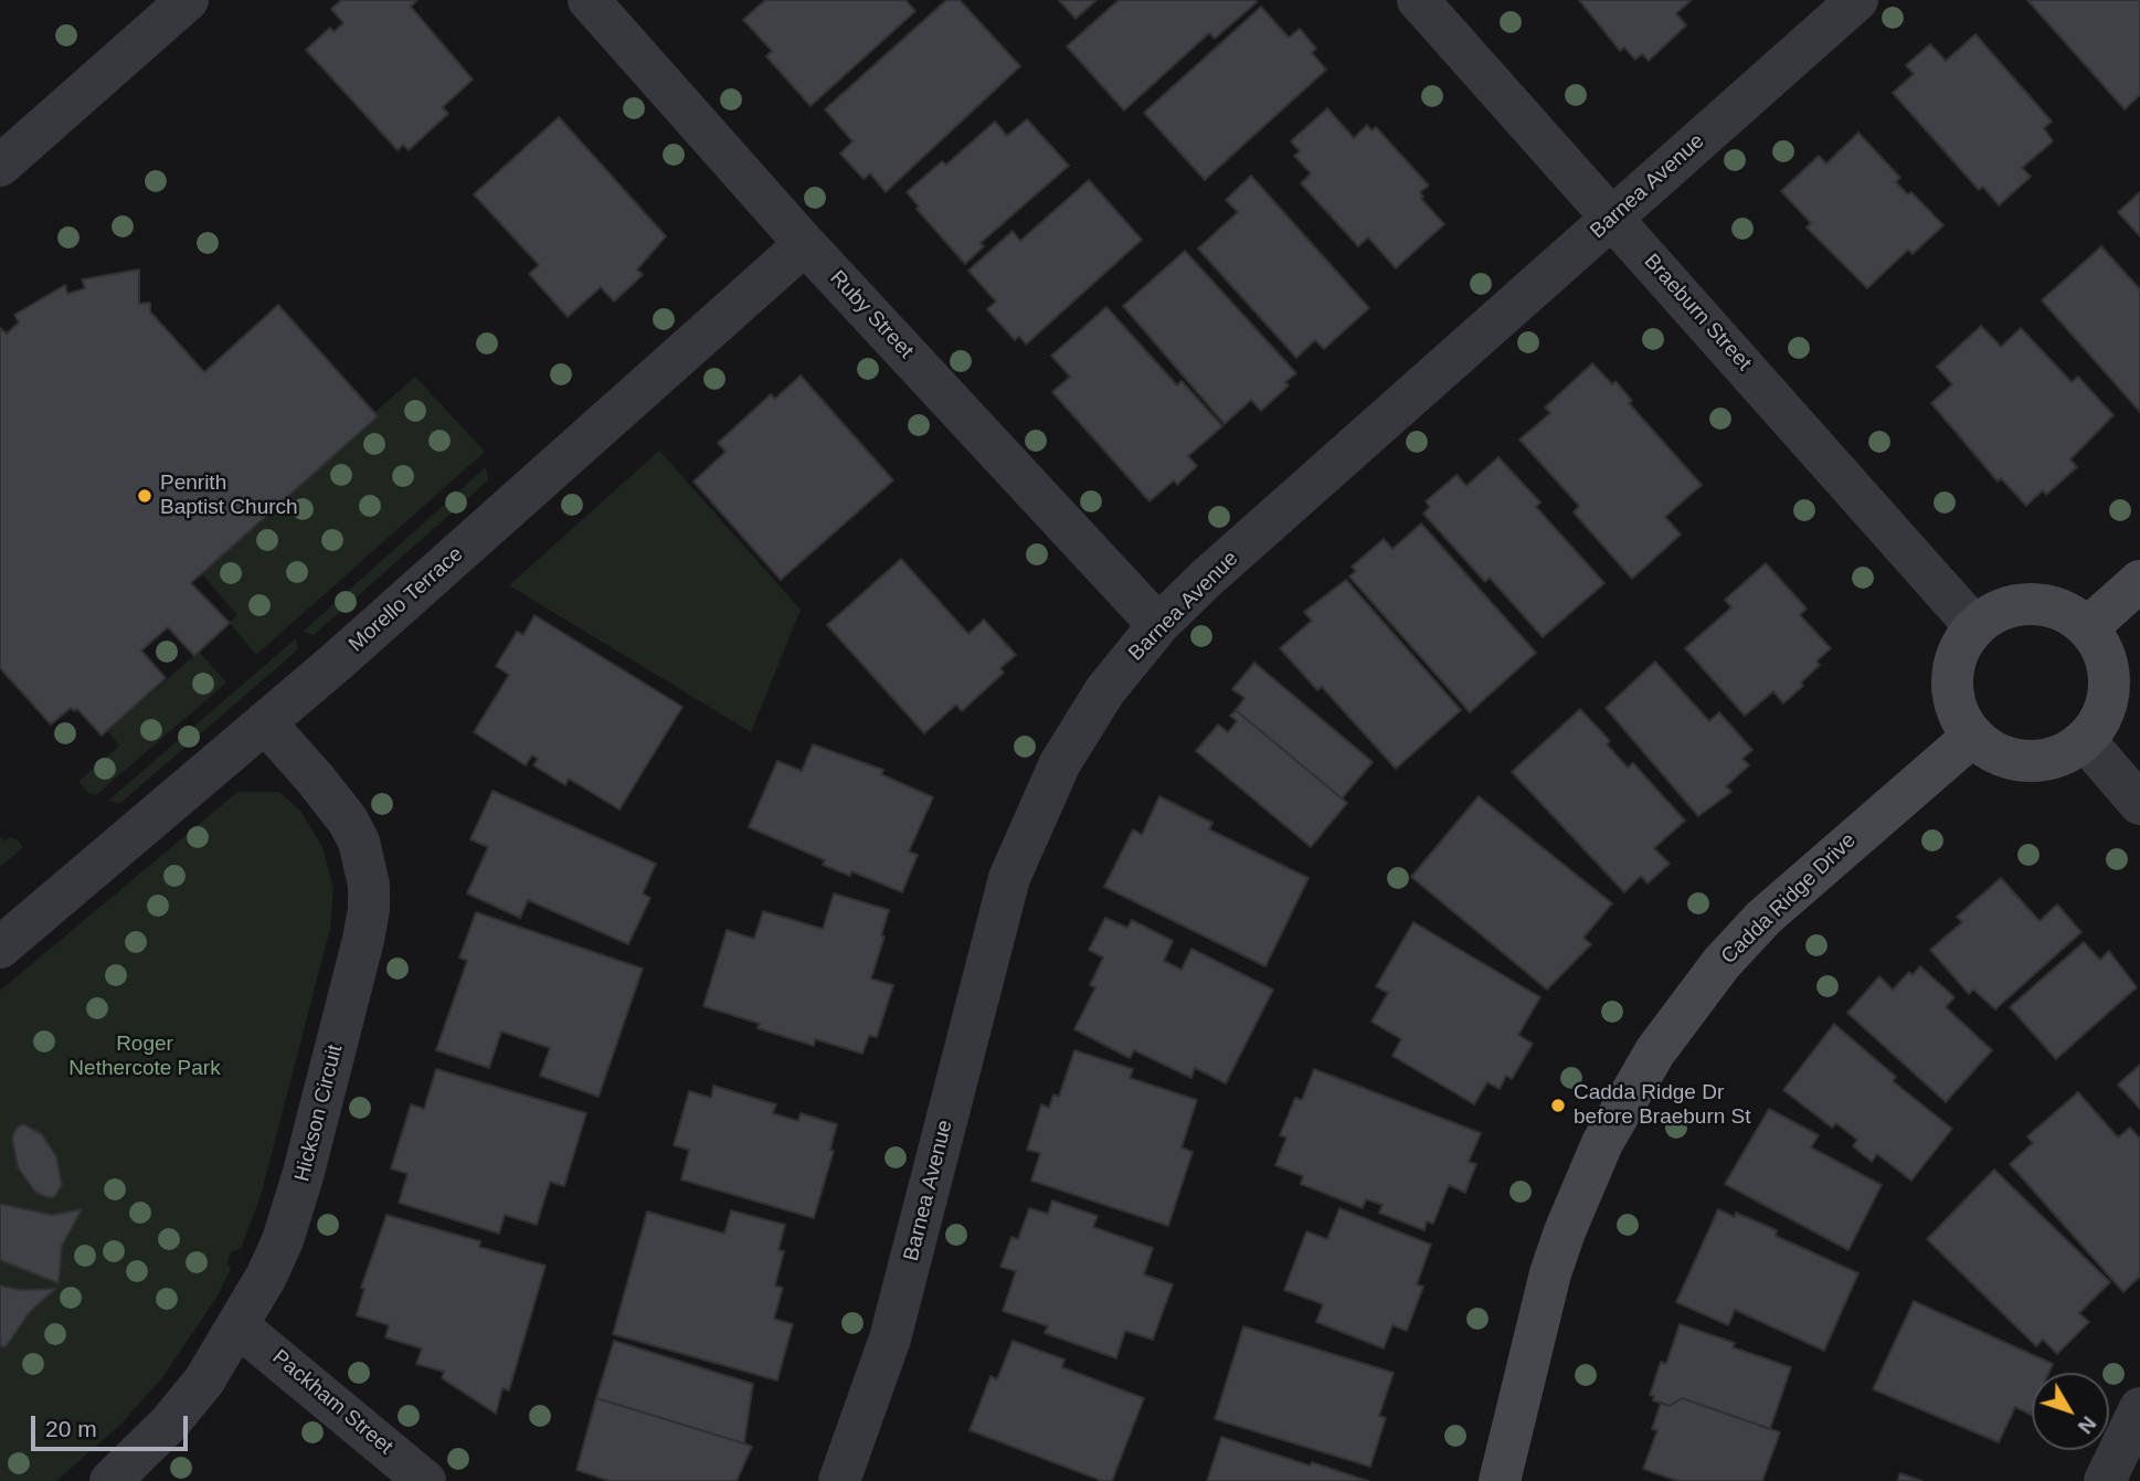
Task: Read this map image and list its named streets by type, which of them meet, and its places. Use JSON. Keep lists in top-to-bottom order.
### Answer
{
  "streets": {
    "street": [
      "Barnea Avenue",
      "Braeburn Street",
      "Ruby Street",
      "Morello Terrace",
      "Cadda Ridge Drive",
      "Hickson Circuit",
      "Packham Street"
    ]
  },
  "crossings": [
    ["Barnea Avenue", "Braeburn Street"],
    ["Barnea Avenue", "Ruby Street"],
    ["Braeburn Street", "Cadda Ridge Drive"],
    ["Ruby Street", "Morello Terrace"],
    ["Morello Terrace", "Hickson Circuit"],
    ["Hickson Circuit", "Packham Street"]
  ],
  "parks": ["Roger Nethercote Park"],
  "places": ["Penrith Baptist Church", "Cadda Ridge Dr before Braeburn St"],
  "scale_bar": "20 m",
  "north": "bottom right"
}
